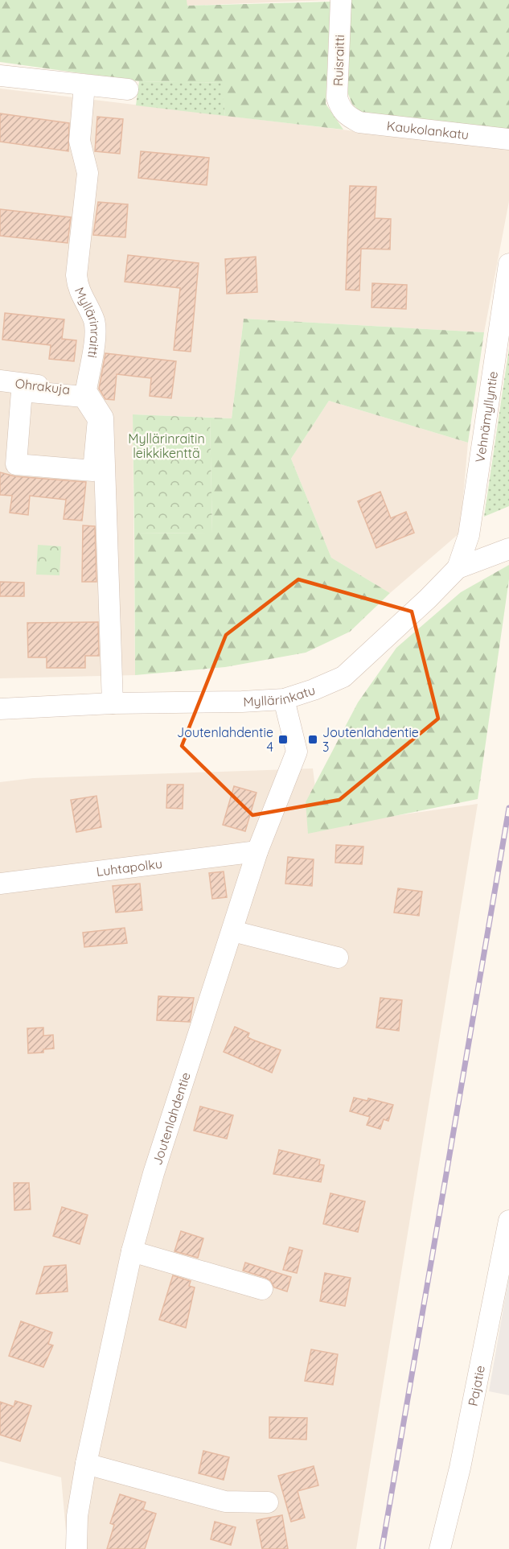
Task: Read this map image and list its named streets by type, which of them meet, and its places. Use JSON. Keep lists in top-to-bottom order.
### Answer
{
  "streets": {
    "street": [
      "Ruisraitti",
      "Kaukolankatu",
      "Myllärinraitti",
      "Ohrakuja",
      "Vehnämyllyntie",
      "Myllärinkatu",
      "Luhtapolku",
      "Joutenlahdentie",
      "Pajatie"
    ]
  },
  "crossings": [
    ["Ruisraitti", "Kaukolankatu"],
    ["Myllärinraitti", "Ohrakuja"],
    ["Vehnämyllyntie", "Myllärinkatu"],
    ["Myllärinkatu", "Joutenlahdentie"],
    ["Luhtapolku", "Joutenlahdentie"]
  ],
  "parks": ["Myllärinraitin leikkikenttä"],
  "places": {
    "transit": ["Joutenlahdentie 4", "Joutenlahdentie 3"]
  }
}
